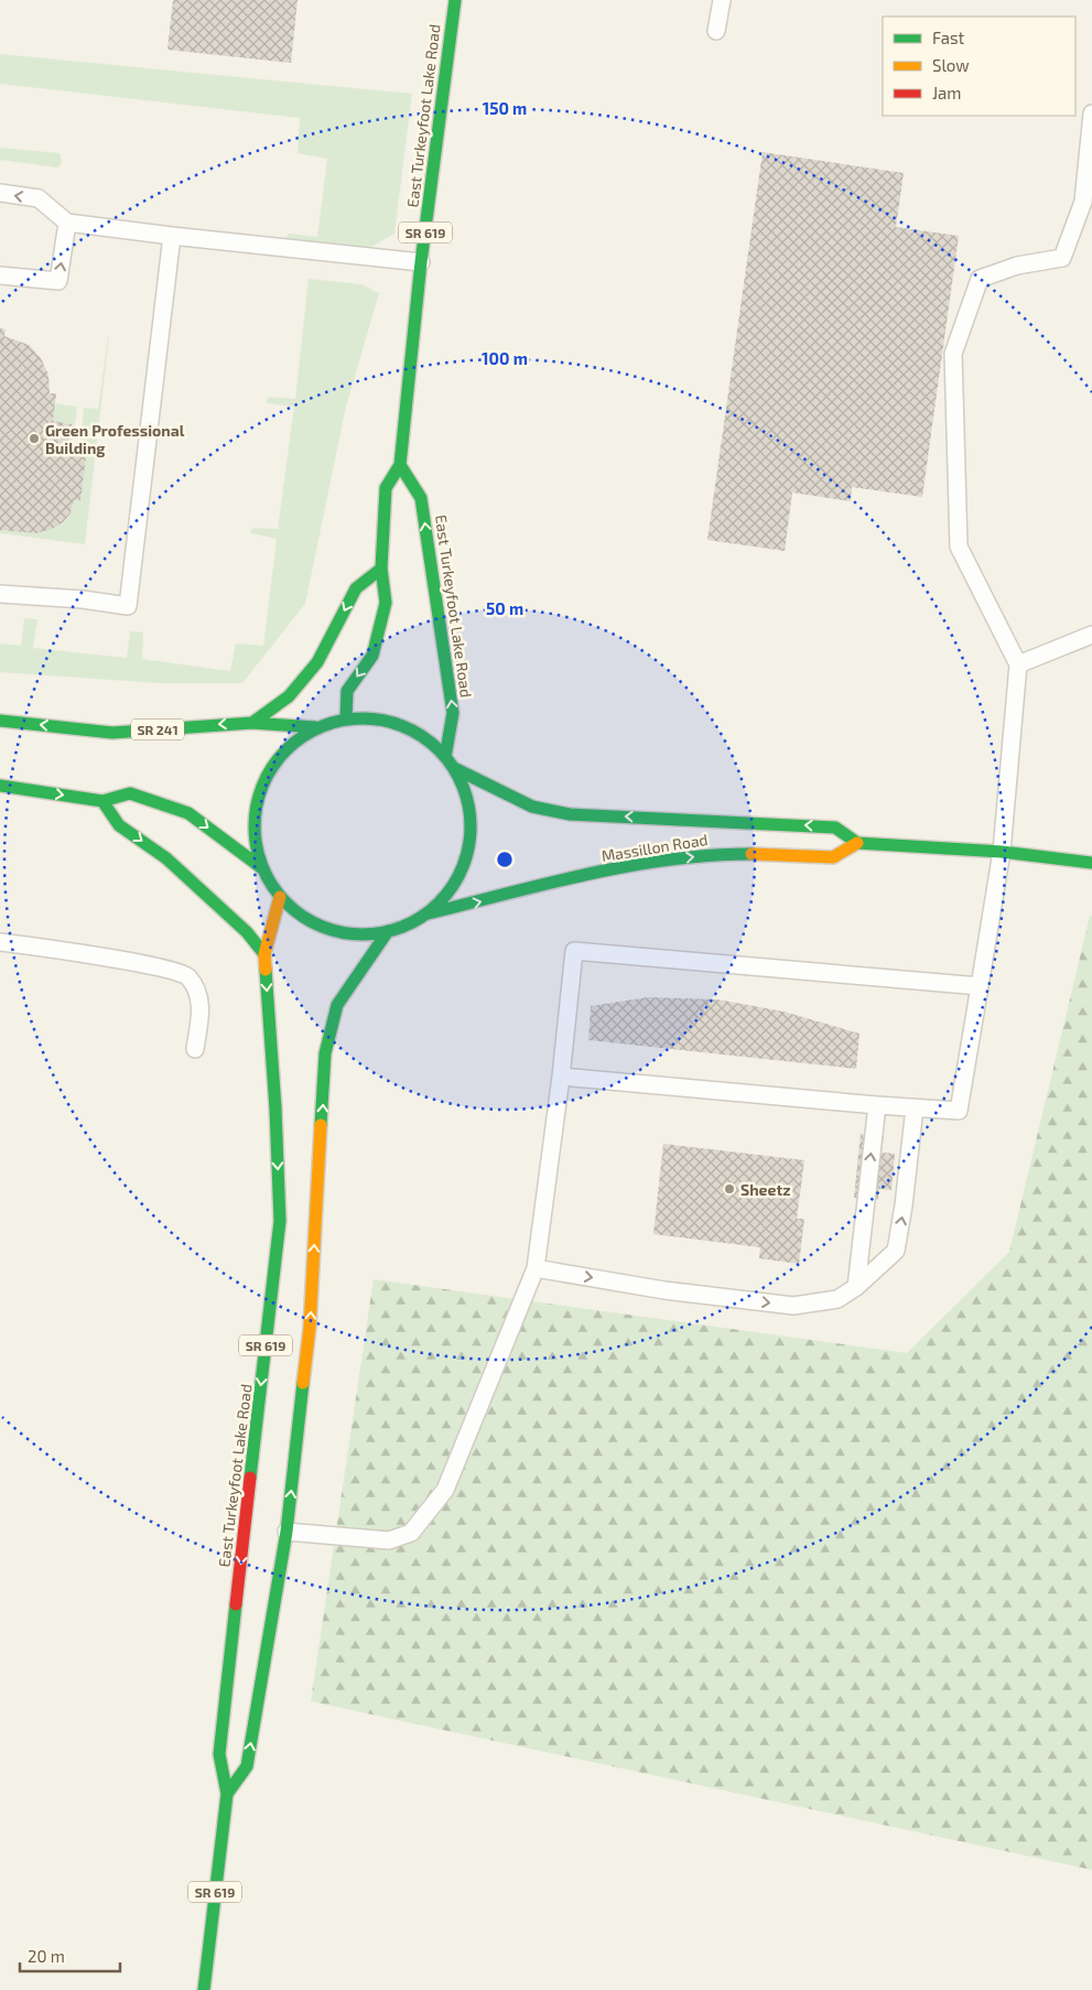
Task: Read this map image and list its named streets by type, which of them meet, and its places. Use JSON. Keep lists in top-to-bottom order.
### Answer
{
  "streets": {
    "main road": [
      "East Turkeyfoot Lake Road",
      "SR 619",
      "SR 241",
      "Massillon Road"
    ]
  },
  "places": ["Green Professional Building", "Sheetz"],
  "legend": ["Fast", "Slow", "Jam"],
  "scale_bar": "20 m",
  "rings": ["150 m", "100 m", "50 m"]
}
